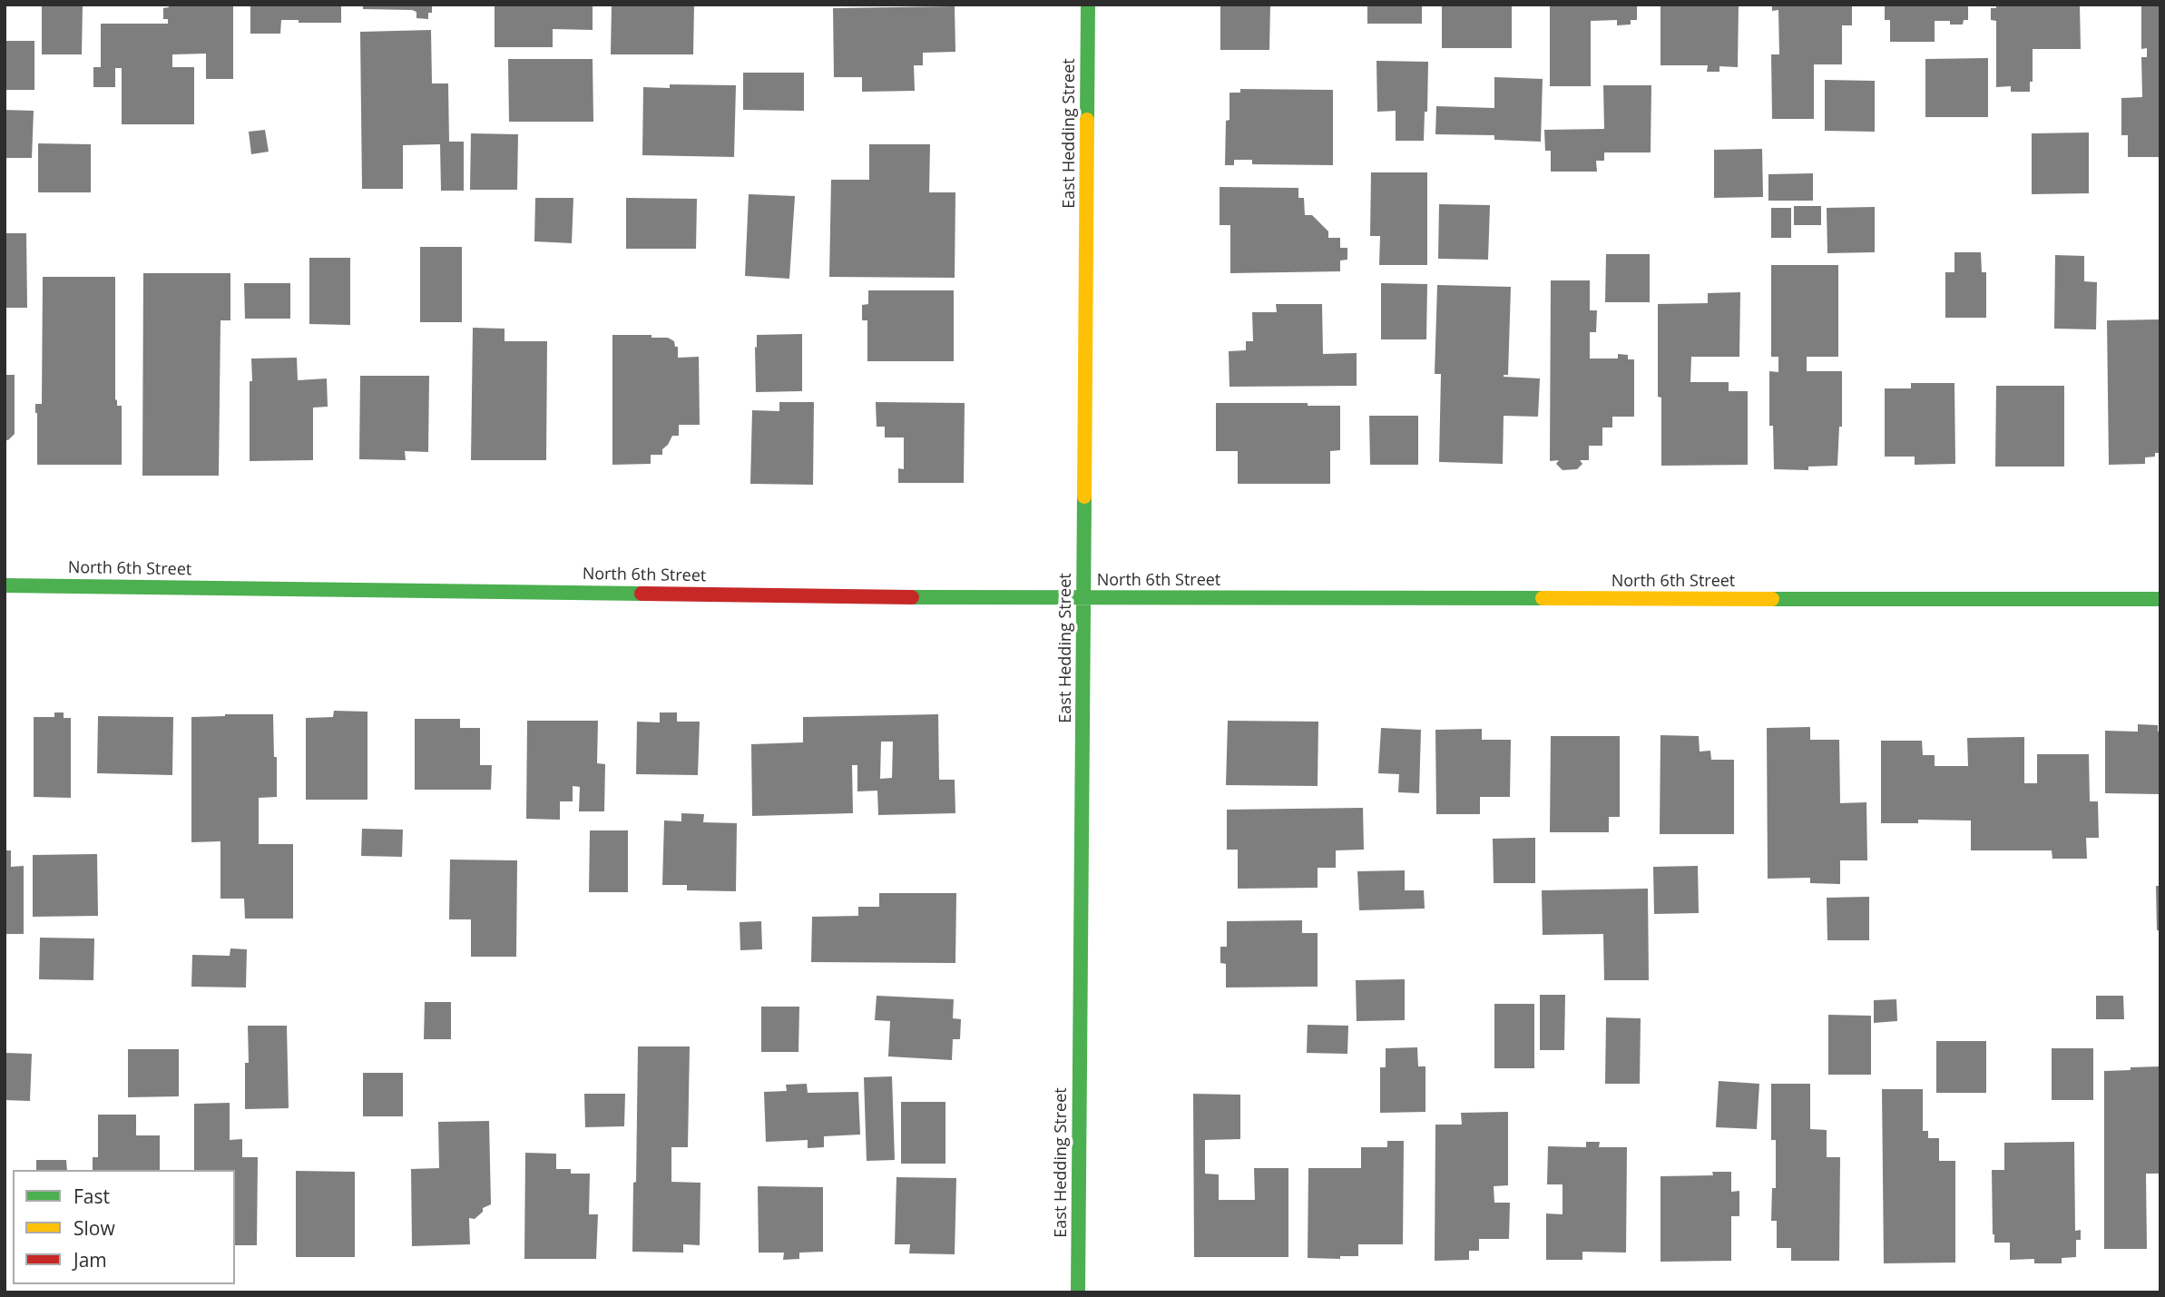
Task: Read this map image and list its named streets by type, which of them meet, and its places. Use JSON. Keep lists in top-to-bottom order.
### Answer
{
  "streets": {
    "street": ["East Hedding Street", "North 6th Street"]
  },
  "crossings": [
    ["East Hedding Street", "North 6th Street"]
  ],
  "legend": ["Fast", "Slow", "Jam"]
}
